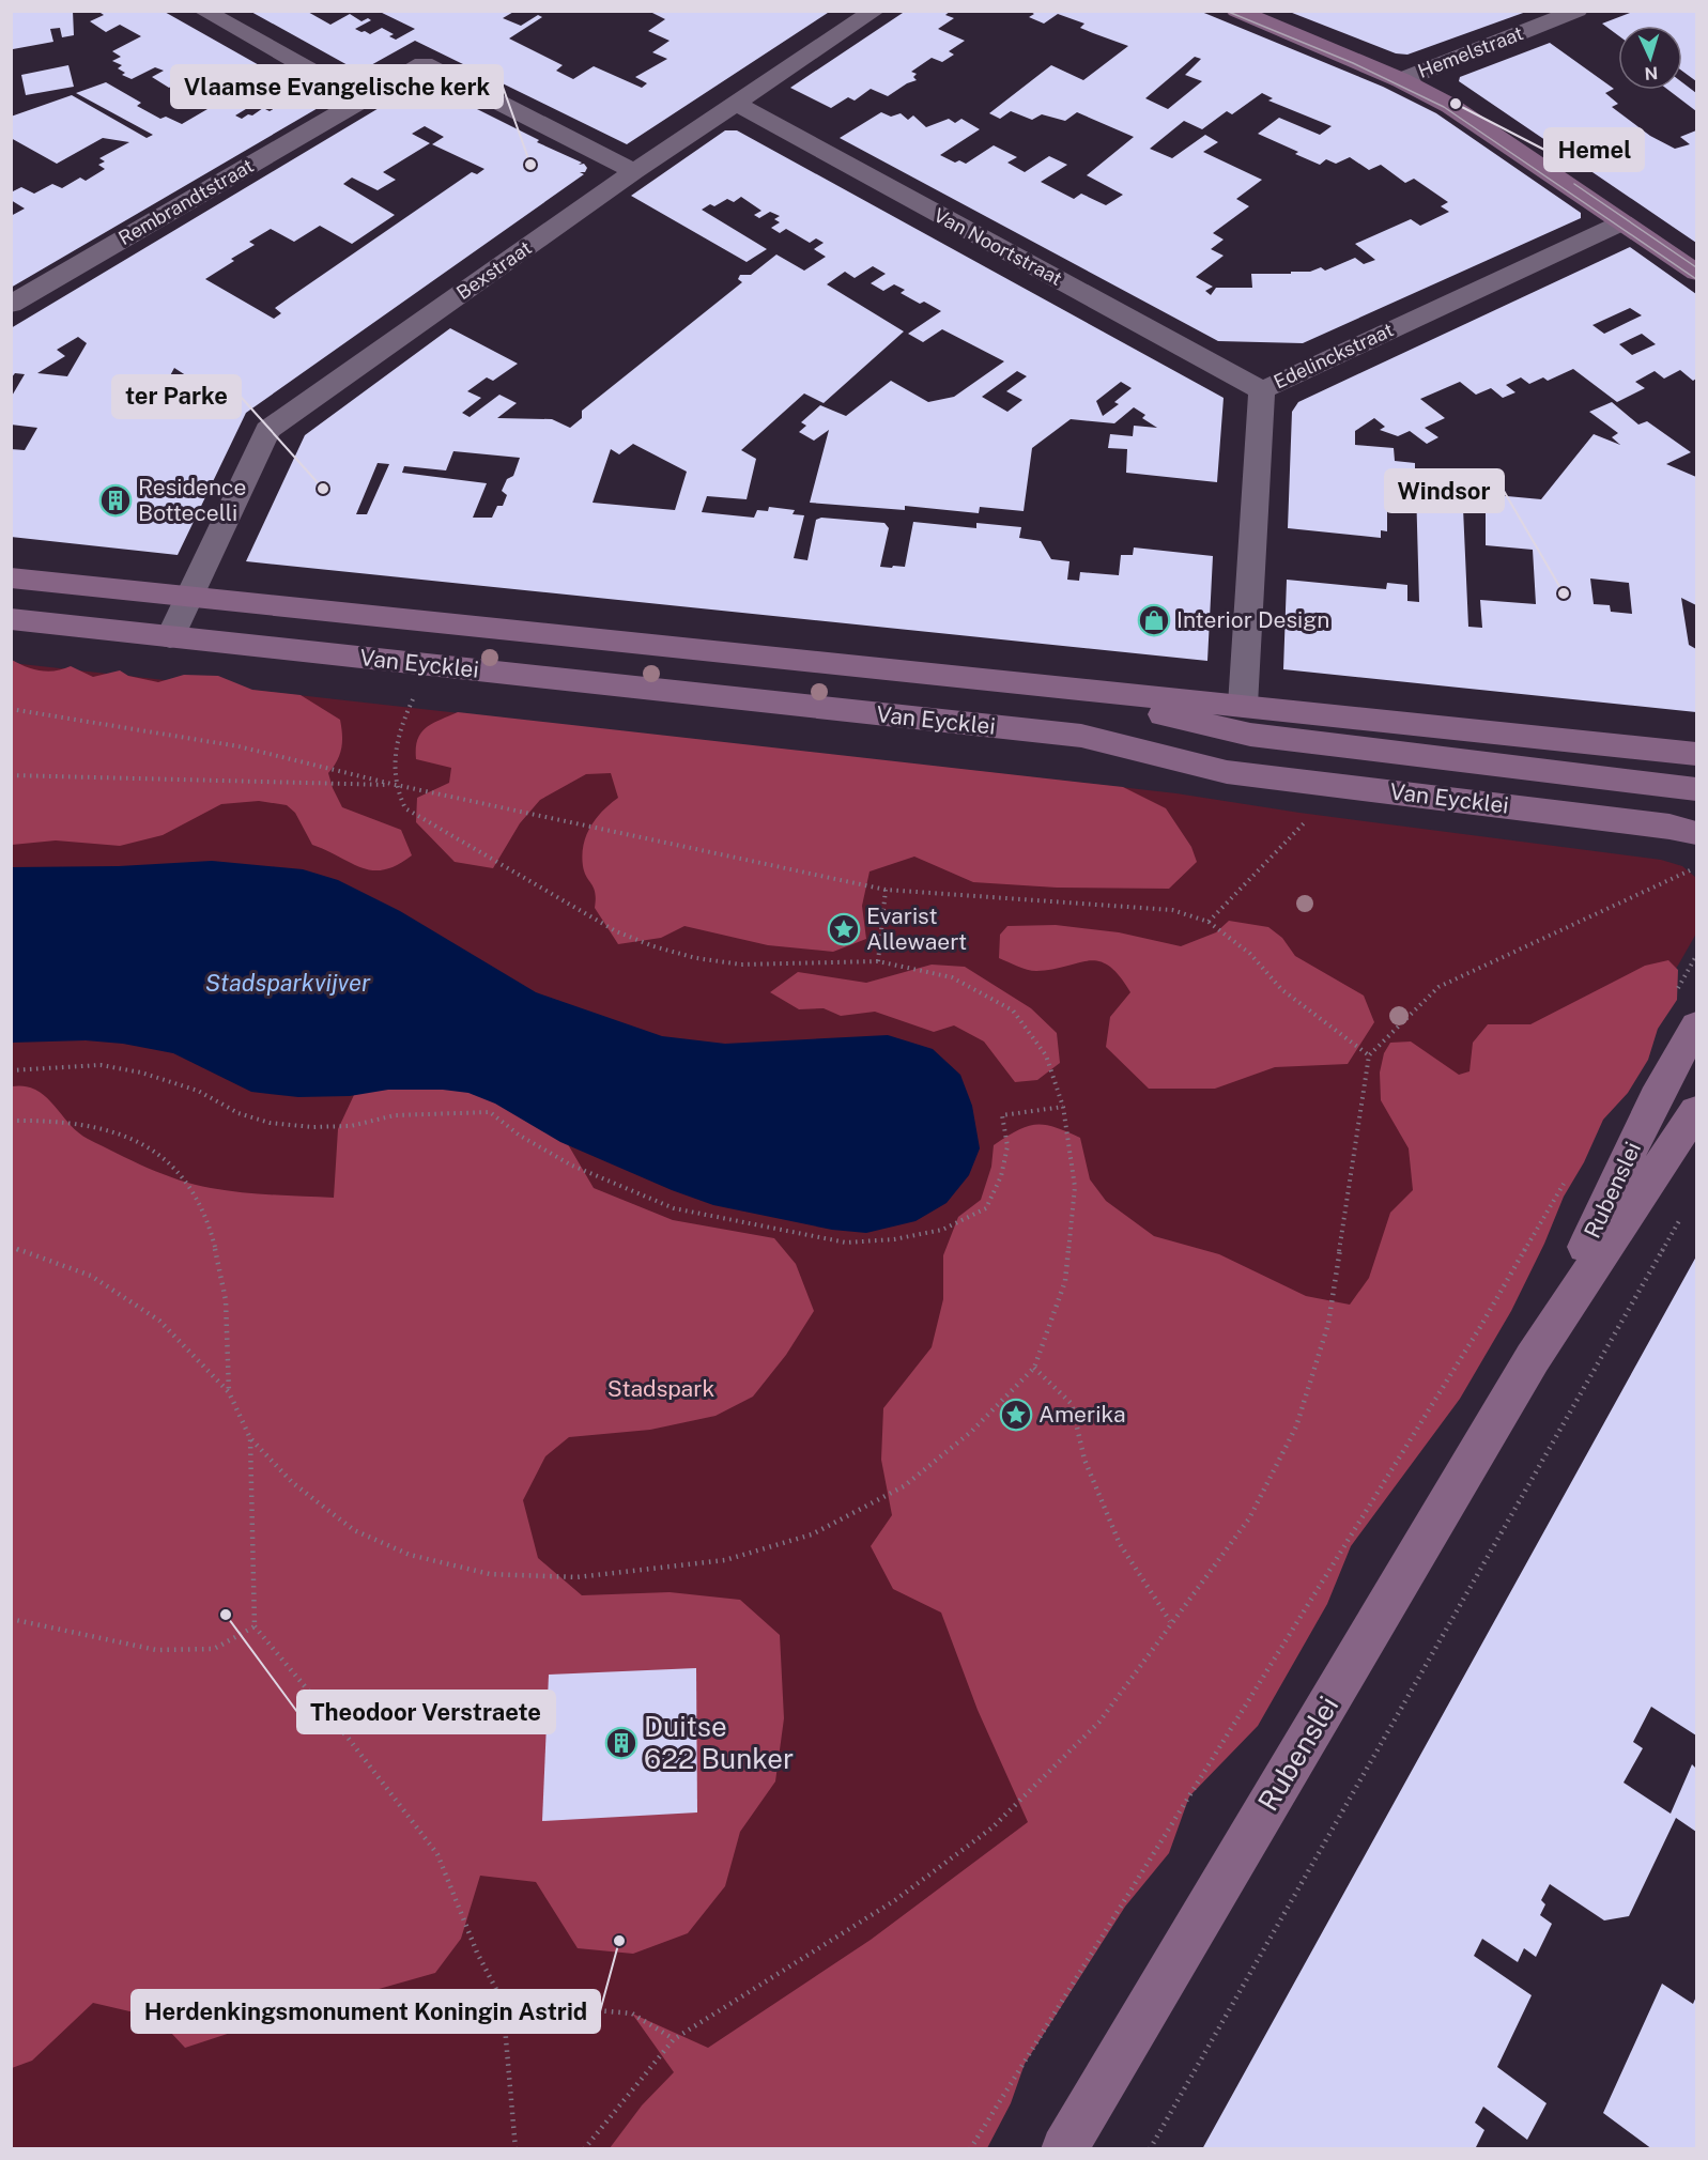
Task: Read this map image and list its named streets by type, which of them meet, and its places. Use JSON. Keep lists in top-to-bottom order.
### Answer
{
  "streets": {
    "main road": ["Van Eycklei", "Rubenslei"],
    "street": [
      "Hemelstraat",
      "Rembrandtstraat",
      "Van Noortstraat",
      "Bexstraat",
      "Edelinckstraat"
    ]
  },
  "crossings": [
    ["Rembrandtstraat", "Bexstraat"],
    ["Van Noortstraat", "Bexstraat"],
    ["Van Noortstraat", "Edelinckstraat"],
    ["Bexstraat", "Van Eycklei"],
    ["Edelinckstraat", "Van Eycklei"]
  ],
  "water": ["Stadsparkvijver"],
  "parks": ["Stadspark"],
  "places": {
    "other": [
      "Hemel",
      "Vlaamse Evangelische kerk",
      "ter Parke",
      "Windsor",
      "Theodoor Verstraete",
      "Herdenkingsmonument Koningin Astrid"
    ],
    "building": ["Residence Bottecelli", "Duitse 622 Bunker"],
    "shop": ["Interior Design"],
    "place": ["Evarist Allewaert", "Amerika"]
  },
  "north": "bottom"
}
